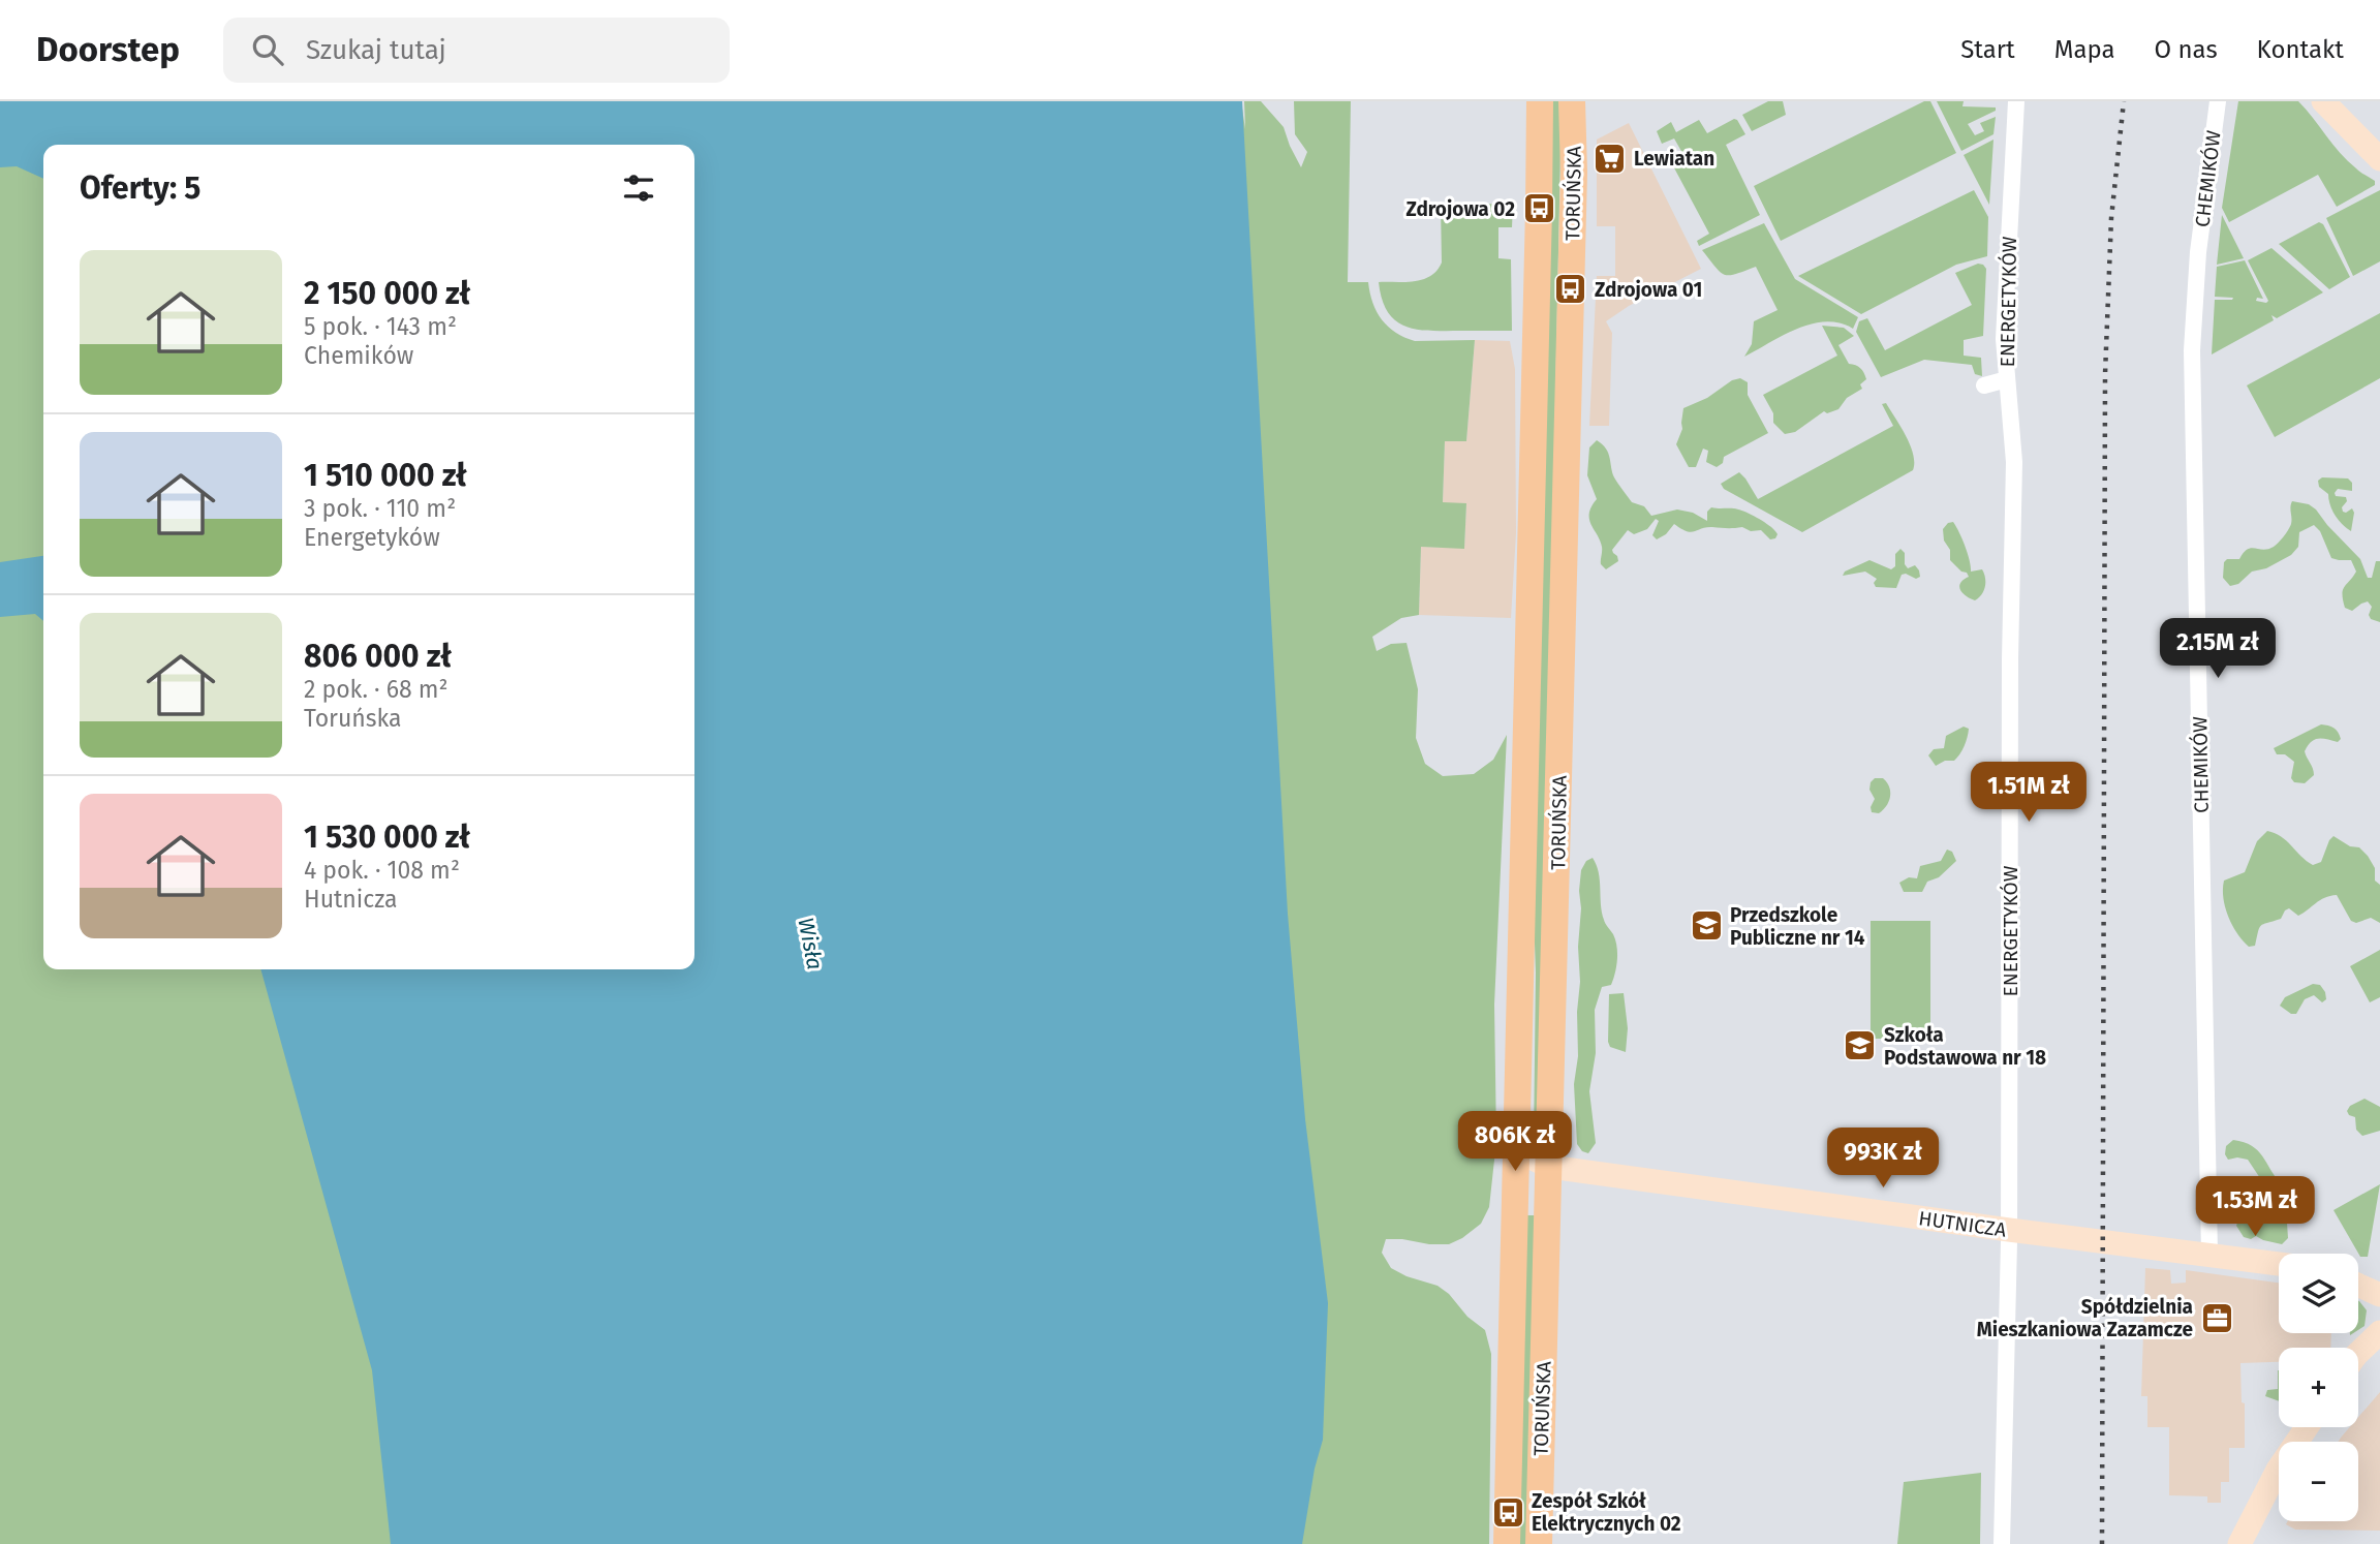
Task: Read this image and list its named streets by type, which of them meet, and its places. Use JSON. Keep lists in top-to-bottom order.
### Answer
{
  "streets": {
    "main road": ["TORUŃSKA"],
    "street": ["CHEMIKÓW", "ENERGETYKÓW", "HUTNICZA"]
  },
  "crossings": [
    ["CHEMIKÓW", "HUTNICZA"],
    ["TORUŃSKA", "HUTNICZA"],
    ["ENERGETYKÓW", "HUTNICZA"]
  ],
  "water": ["Wisła"],
  "places": {
    "supermarket": ["Lewiatan"],
    "bus stop": ["Zdrojowa 02", "Zdrojowa 01", "Zespół Szkół Elektrycznych 02"],
    "school or university": ["Przedszkole Publiczne nr 14", "Szkoła Podstawowa nr 18"],
    "office": ["Spółdzielnia Mieszkaniowa Zazamcze"]
  },
  "page": {
    "header": "Doorstep",
    "search": "Szukaj tutaj",
    "nav": [
      "Start",
      "Mapa",
      "O nas",
      "Kontakt"
    ],
    "heading": "Oferty: 5",
    "list": [
      {
        "name": "2 150 000 zł",
        "note": "5 pok. · 143 m² · Chemików"
      },
      {
        "name": "1 510 000 zł",
        "note": "3 pok. · 110 m² · Energetyków"
      },
      {
        "name": "806 000 zł",
        "note": "2 pok. · 68 m² · Toruńska"
      },
      {
        "name": "1 530 000 zł",
        "note": "4 pok. · 108 m² · Hutnicza"
      }
    ],
    "price": [
      "2.15M zł",
      "1.51M zł",
      "806K zł",
      "993K zł",
      "1.53M zł"
    ],
    "map_buttons": ["+", "−"]
  }
}
